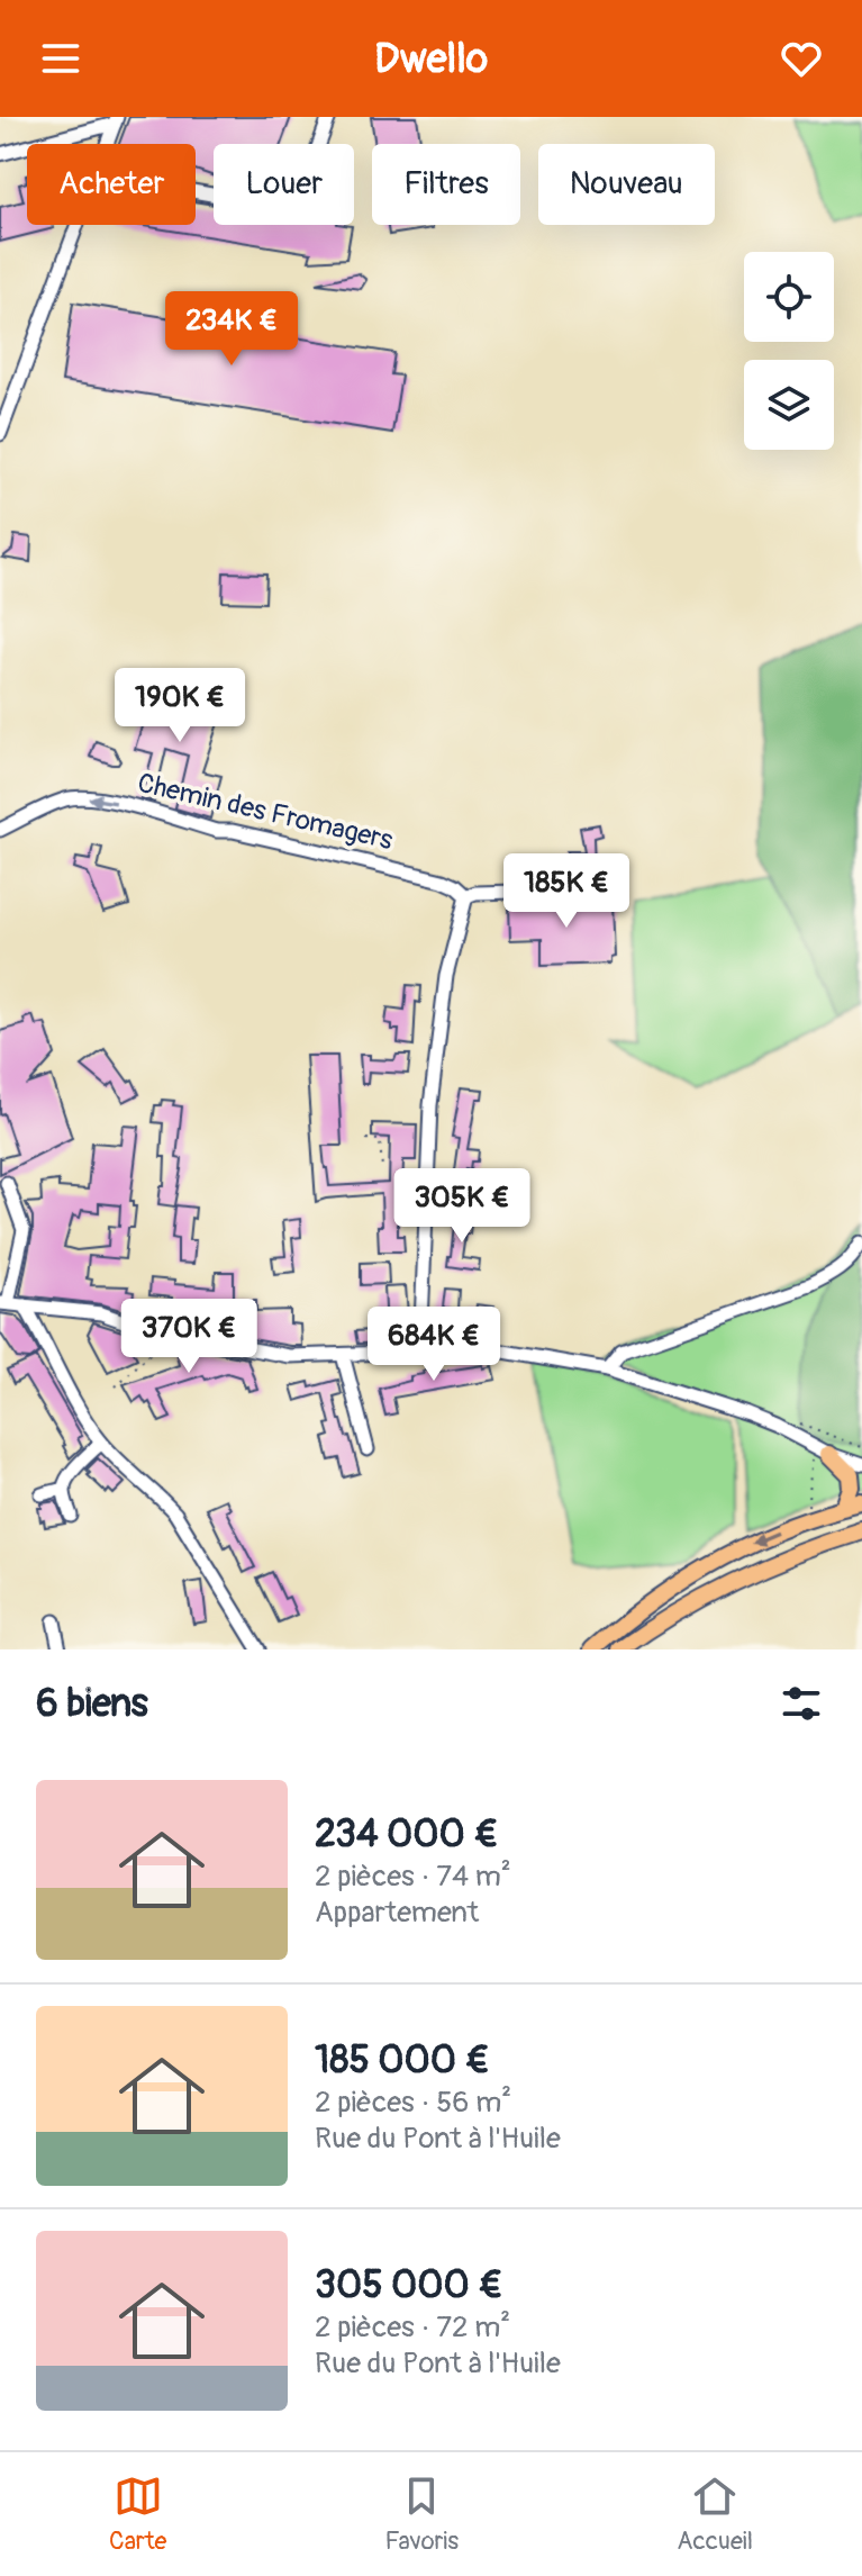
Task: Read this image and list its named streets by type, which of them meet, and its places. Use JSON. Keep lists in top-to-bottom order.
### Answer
{
  "streets": {
    "street": ["Chemin des Fromagers"]
  },
  "one_way": ["Chemin des Fromagers"],
  "page": {
    "header": "Dwello",
    "chip": [
      "Acheter",
      "Louer",
      "Filtres",
      "Nouveau"
    ],
    "price": [
      "234K €",
      "190K €",
      "185K €",
      "305K €",
      "370K €",
      "684K €"
    ],
    "heading": "6 biens",
    "list": [
      {
        "name": "234 000 €",
        "note": "2 pièces · 74 m² · Appartement"
      },
      {
        "name": "185 000 €",
        "note": "2 pièces · 56 m² · Rue du Pont à l'Huile"
      },
      {
        "name": "305 000 €",
        "note": "2 pièces · 72 m² · Rue du Pont à l'Huile"
      }
    ],
    "tabs": ["Carte", "Favoris", "Accueil"]
  }
}
